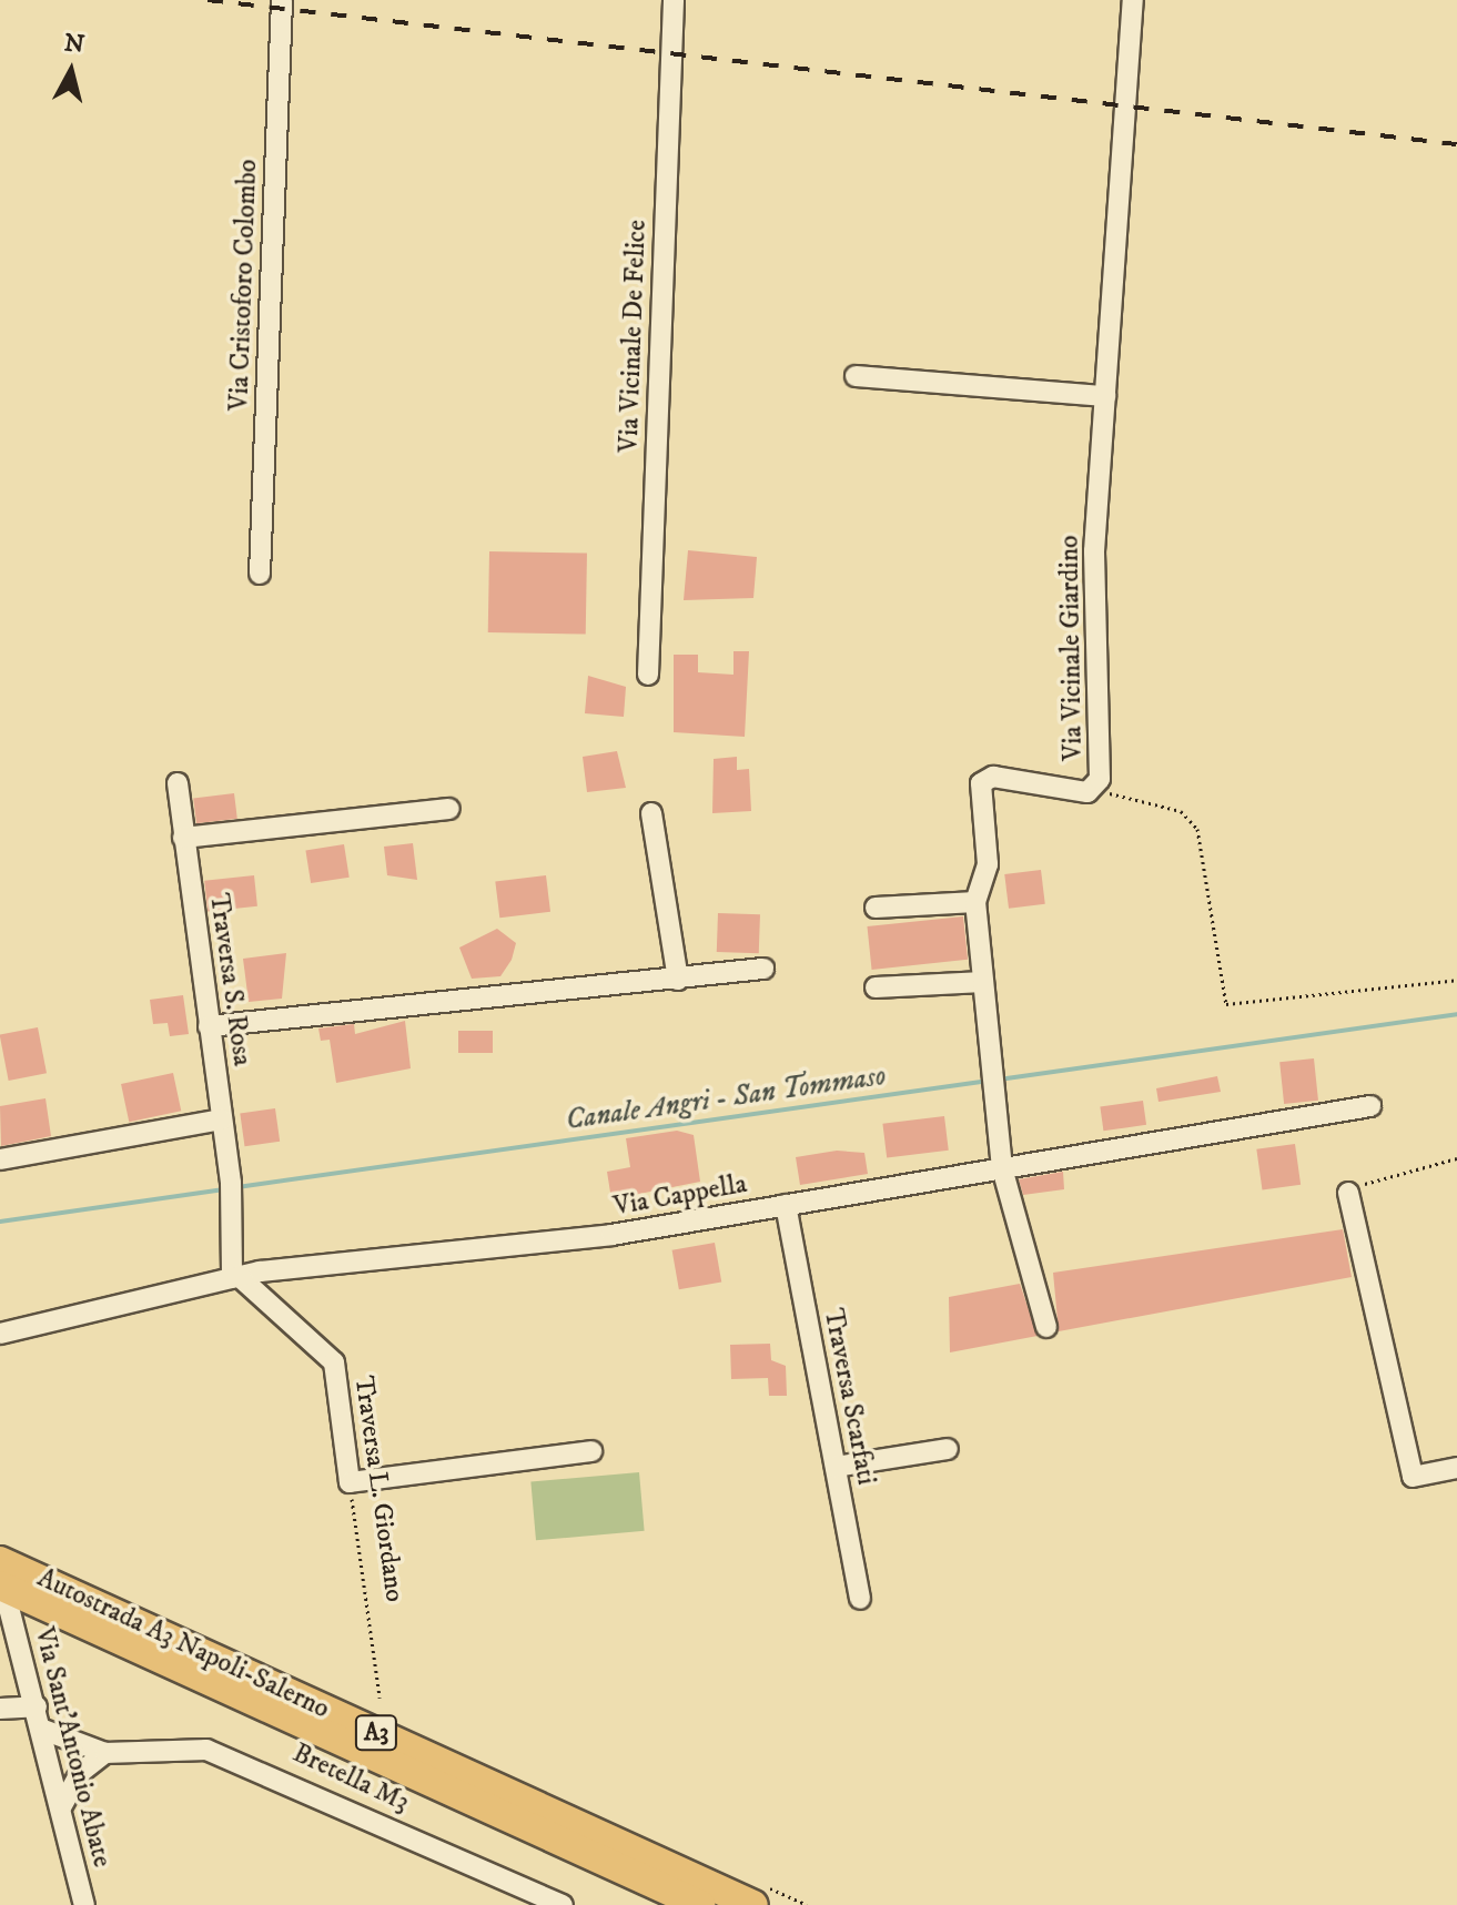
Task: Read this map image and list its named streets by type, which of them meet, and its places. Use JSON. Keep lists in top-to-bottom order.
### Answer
{
  "streets": {
    "highway": ["Autostrada A3 Napoli-Salerno", "A3"],
    "street": [
      "Via Cristoforo Colombo",
      "Via Vicinale De Felice",
      "Via Vicinale Giardino",
      "Traversa S. Rosa",
      "Via Cappella",
      "Traversa Scarfati",
      "Traversa L. Giordano",
      "Via Sant'Antonio Abate",
      "Bretella M3"
    ]
  },
  "crossings": [
    ["Via Vicinale Giardino", "Via Cappella"],
    ["Traversa S. Rosa", "Via Cappella"],
    ["Traversa S. Rosa", "Traversa L. Giordano"],
    ["Via Cappella", "Traversa Scarfati"],
    ["Via Cappella", "Traversa L. Giordano"],
    ["Autostrada A3 Napoli-Salerno", "Via Sant'Antonio Abate"],
    ["Via Sant'Antonio Abate", "Bretella M3"]
  ],
  "water": ["Canale Angri - San Tommaso"],
  "north": "top"
}
